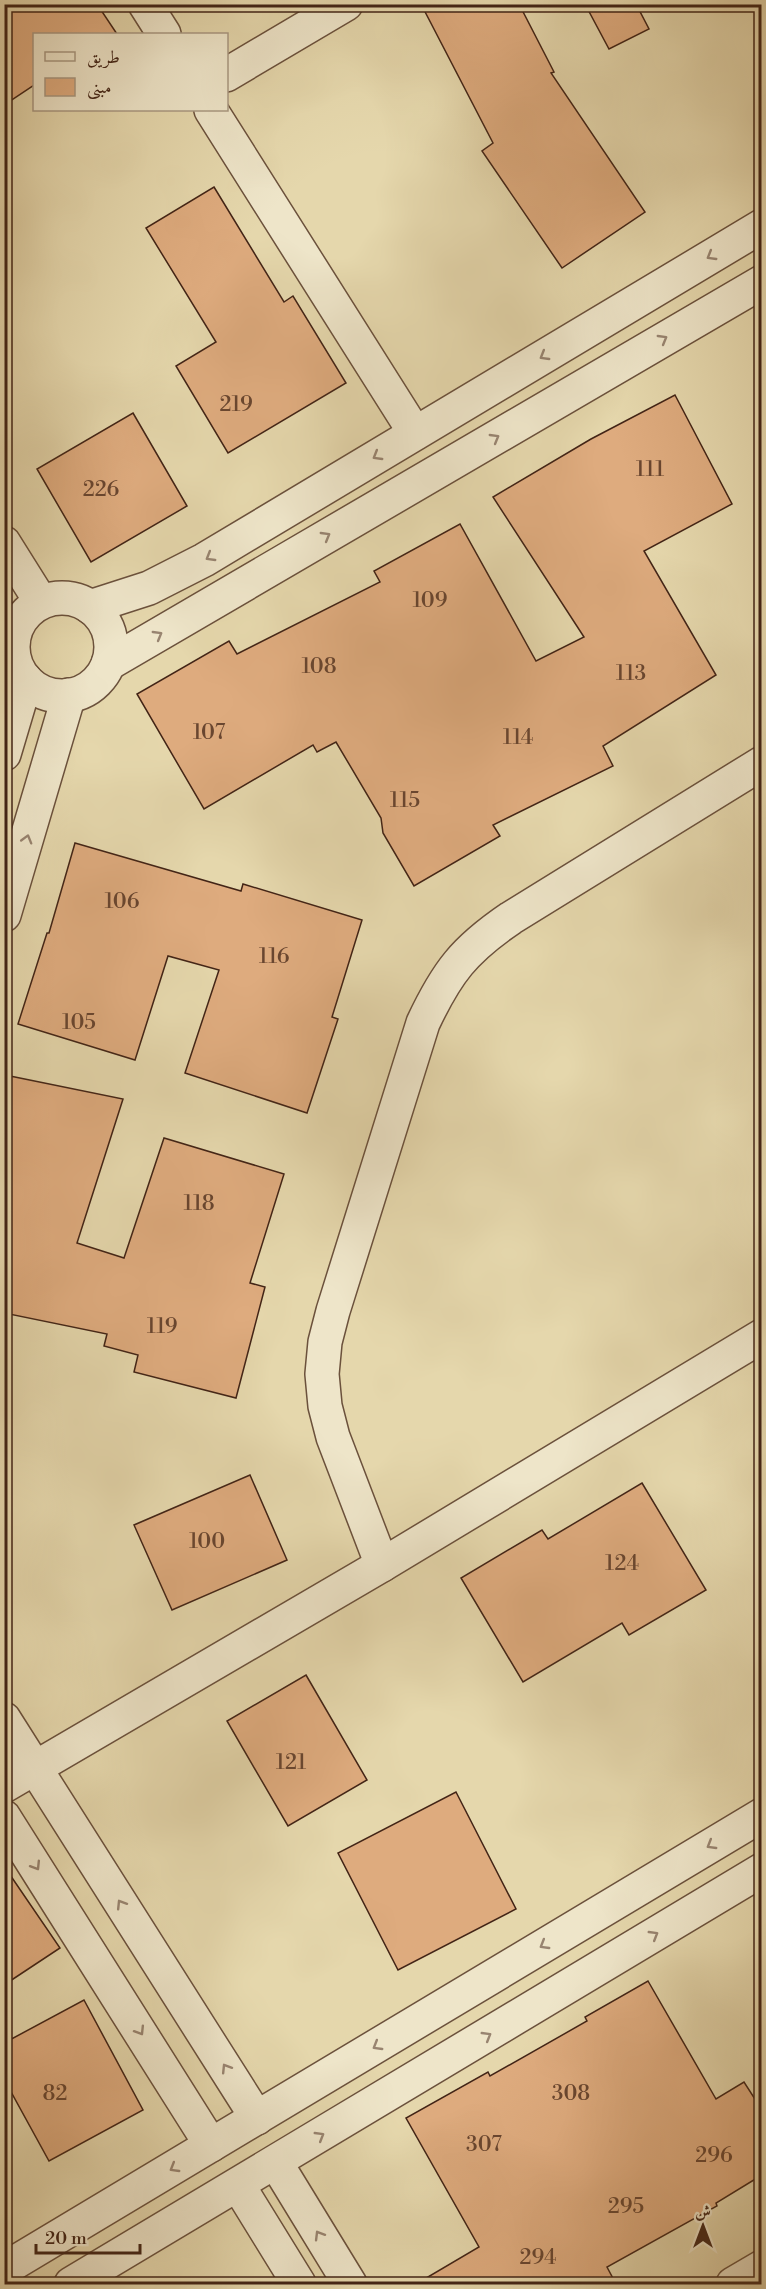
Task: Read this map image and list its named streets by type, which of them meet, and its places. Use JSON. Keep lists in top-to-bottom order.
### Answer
{
  "house_numbers": [
    "219",
    "111",
    "226",
    "109",
    "108",
    "113",
    "107",
    "114",
    "115",
    "106",
    "116",
    "105",
    "118",
    "119",
    "100",
    "124",
    "121",
    "82",
    "308",
    "307",
    "296",
    "295",
    "294"
  ],
  "legend": ["طريق", "مبنى"],
  "scale_bar": "20 m",
  "north": "top"
}
